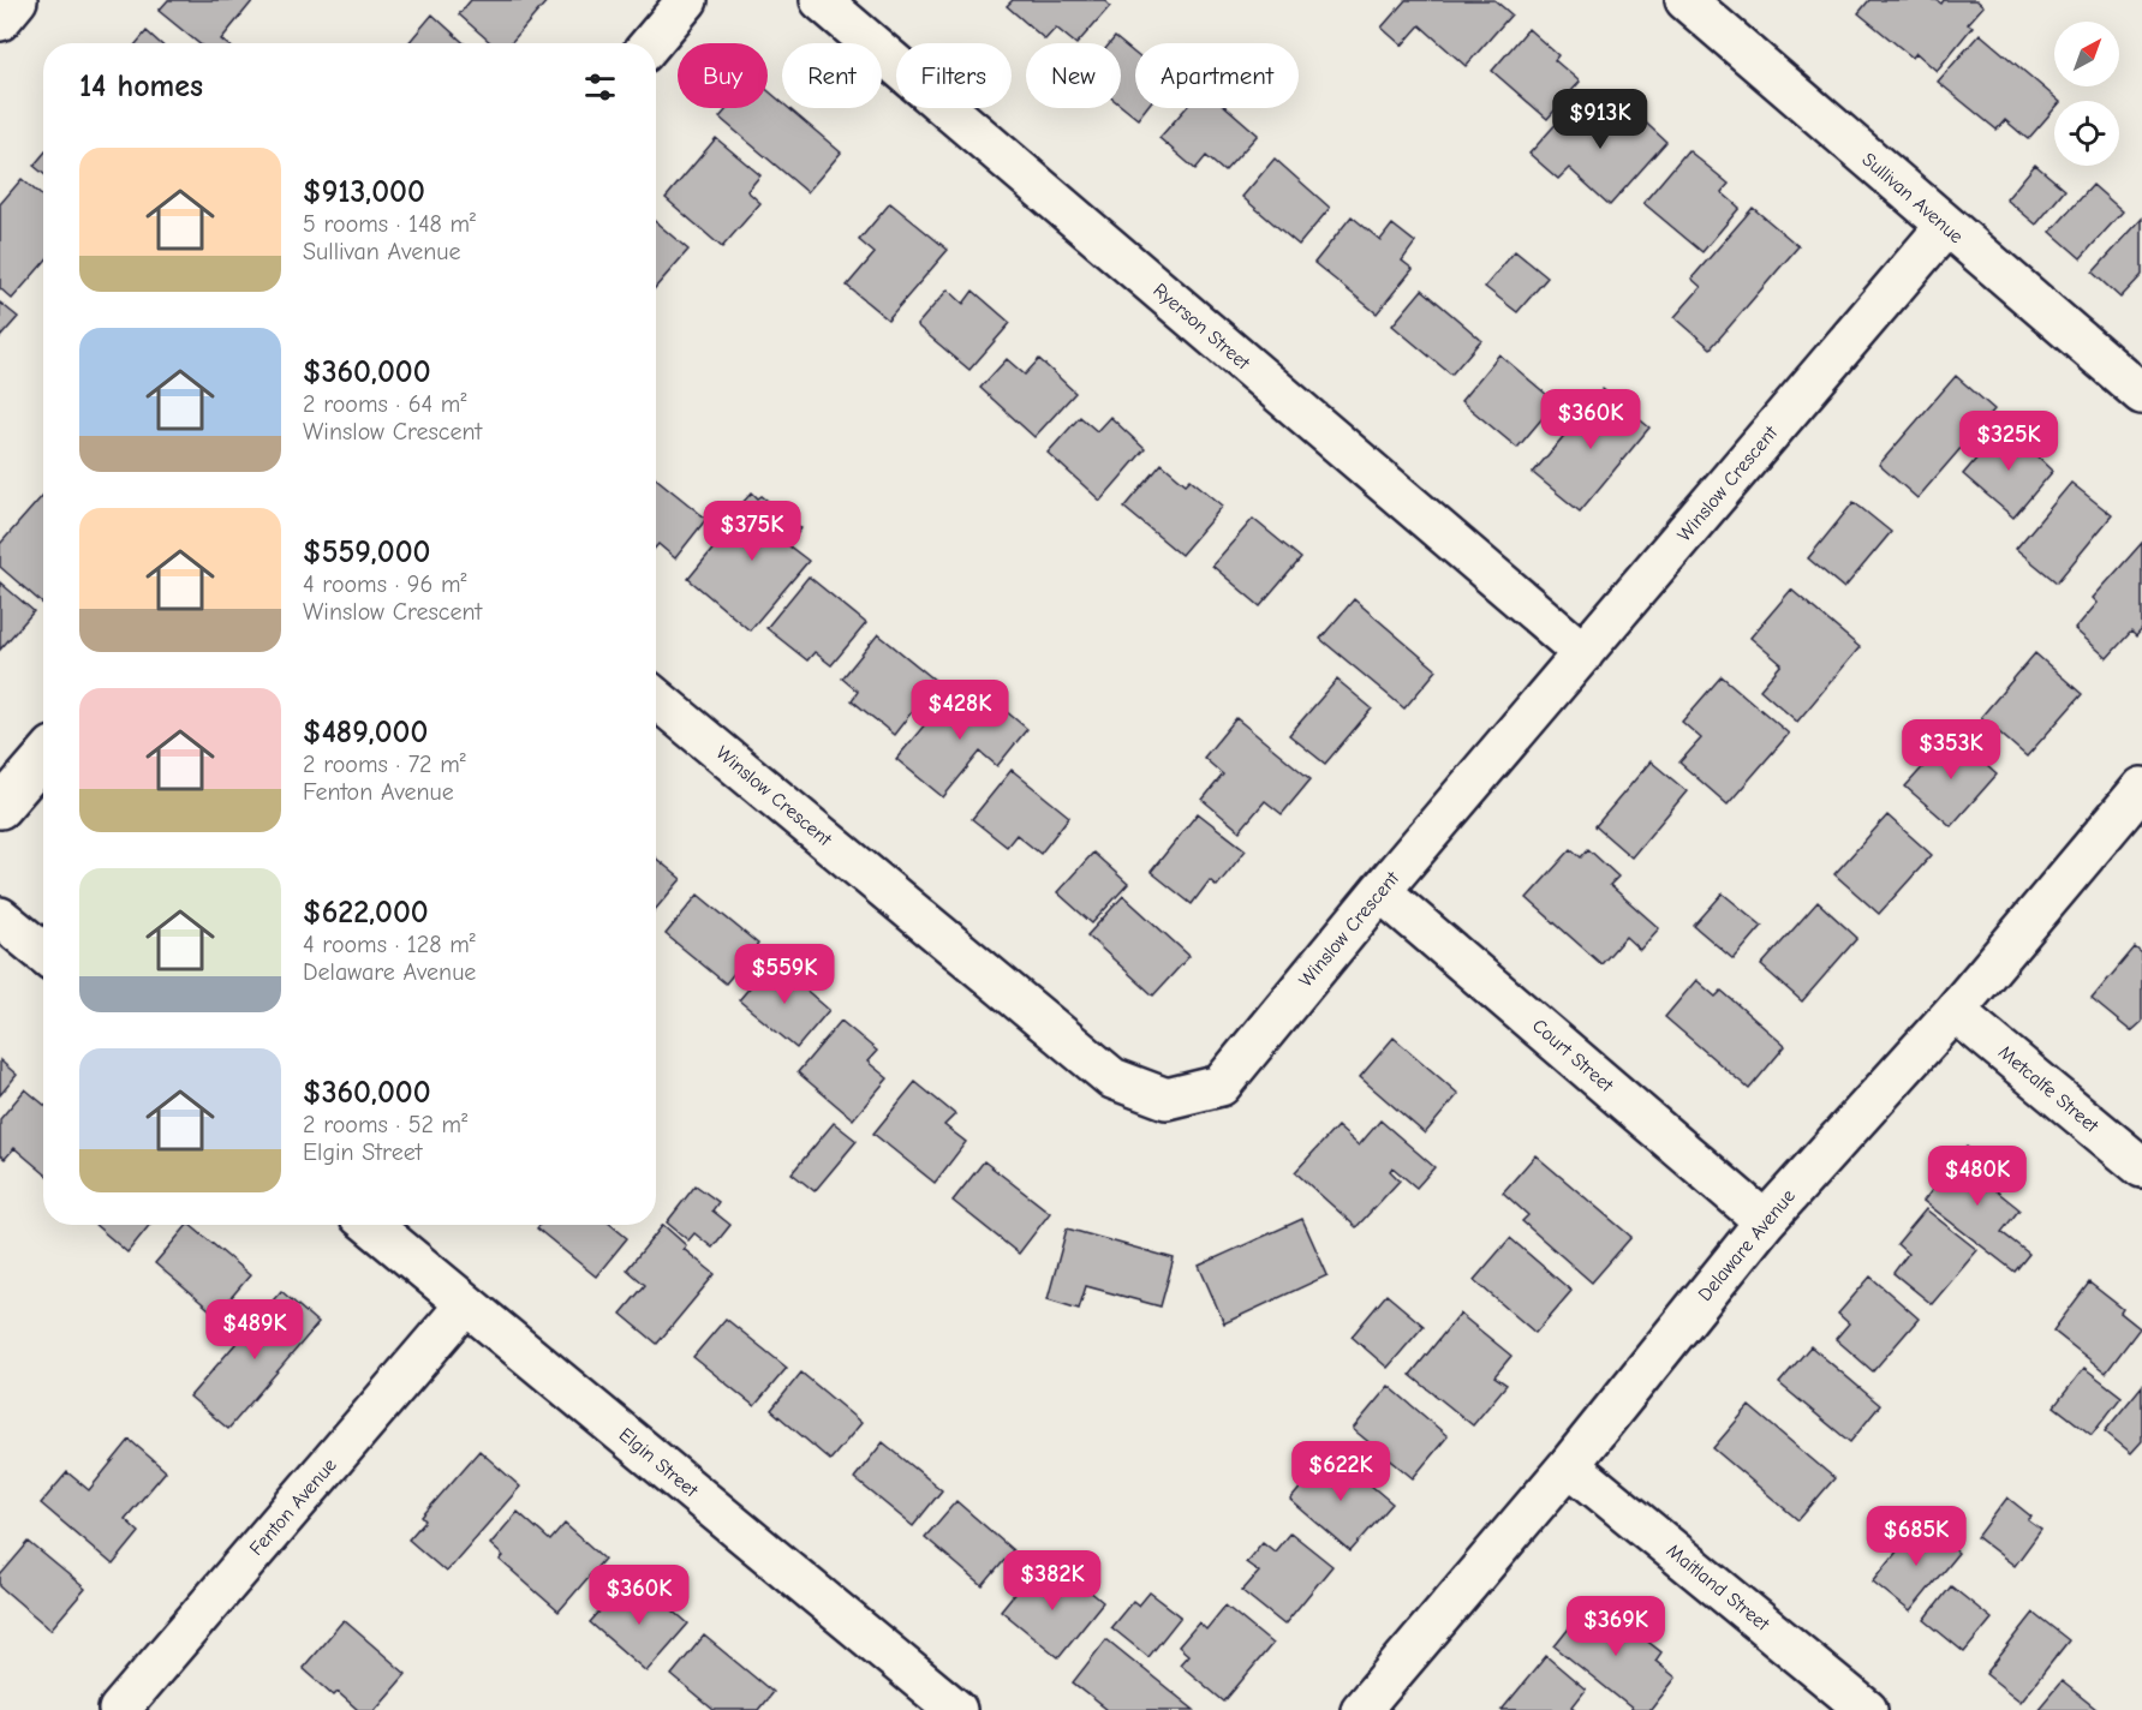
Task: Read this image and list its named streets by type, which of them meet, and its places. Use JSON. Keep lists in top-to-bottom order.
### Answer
{
  "streets": {
    "street": [
      "Sullivan Avenue",
      "Ryerson Street",
      "Winslow Crescent",
      "Court Street",
      "Metcalfe Street",
      "Delaware Avenue",
      "Elgin Street",
      "Fenton Avenue",
      "Maitland Street"
    ]
  },
  "crossings": [
    ["Sullivan Avenue", "Winslow Crescent"],
    ["Ryerson Street", "Winslow Crescent"],
    ["Winslow Crescent", "Court Street"],
    ["Court Street", "Delaware Avenue"],
    ["Metcalfe Street", "Delaware Avenue"],
    ["Delaware Avenue", "Maitland Street"],
    ["Elgin Street", "Fenton Avenue"]
  ],
  "north": "top right",
  "page": {
    "chip": [
      "Buy",
      "Rent",
      "Filters",
      "New",
      "Apartment"
    ],
    "heading": "14 homes",
    "price": [
      "$913K",
      "$360K",
      "$325K",
      "$375K",
      "$428K",
      "$353K",
      "$559K",
      "$480K",
      "$489K",
      "$622K",
      "$685K",
      "$382K",
      "$360K",
      "$369K"
    ],
    "list": [
      {
        "name": "$913,000",
        "note": "5 rooms · 148 m² · Sullivan Avenue"
      },
      {
        "name": "$360,000",
        "note": "2 rooms · 64 m² · Winslow Crescent"
      },
      {
        "name": "$559,000",
        "note": "4 rooms · 96 m² · Winslow Crescent"
      },
      {
        "name": "$489,000",
        "note": "2 rooms · 72 m² · Fenton Avenue"
      },
      {
        "name": "$622,000",
        "note": "4 rooms · 128 m² · Delaware Avenue"
      },
      {
        "name": "$360,000",
        "note": "2 rooms · 52 m² · Elgin Street"
      }
    ]
  }
}
